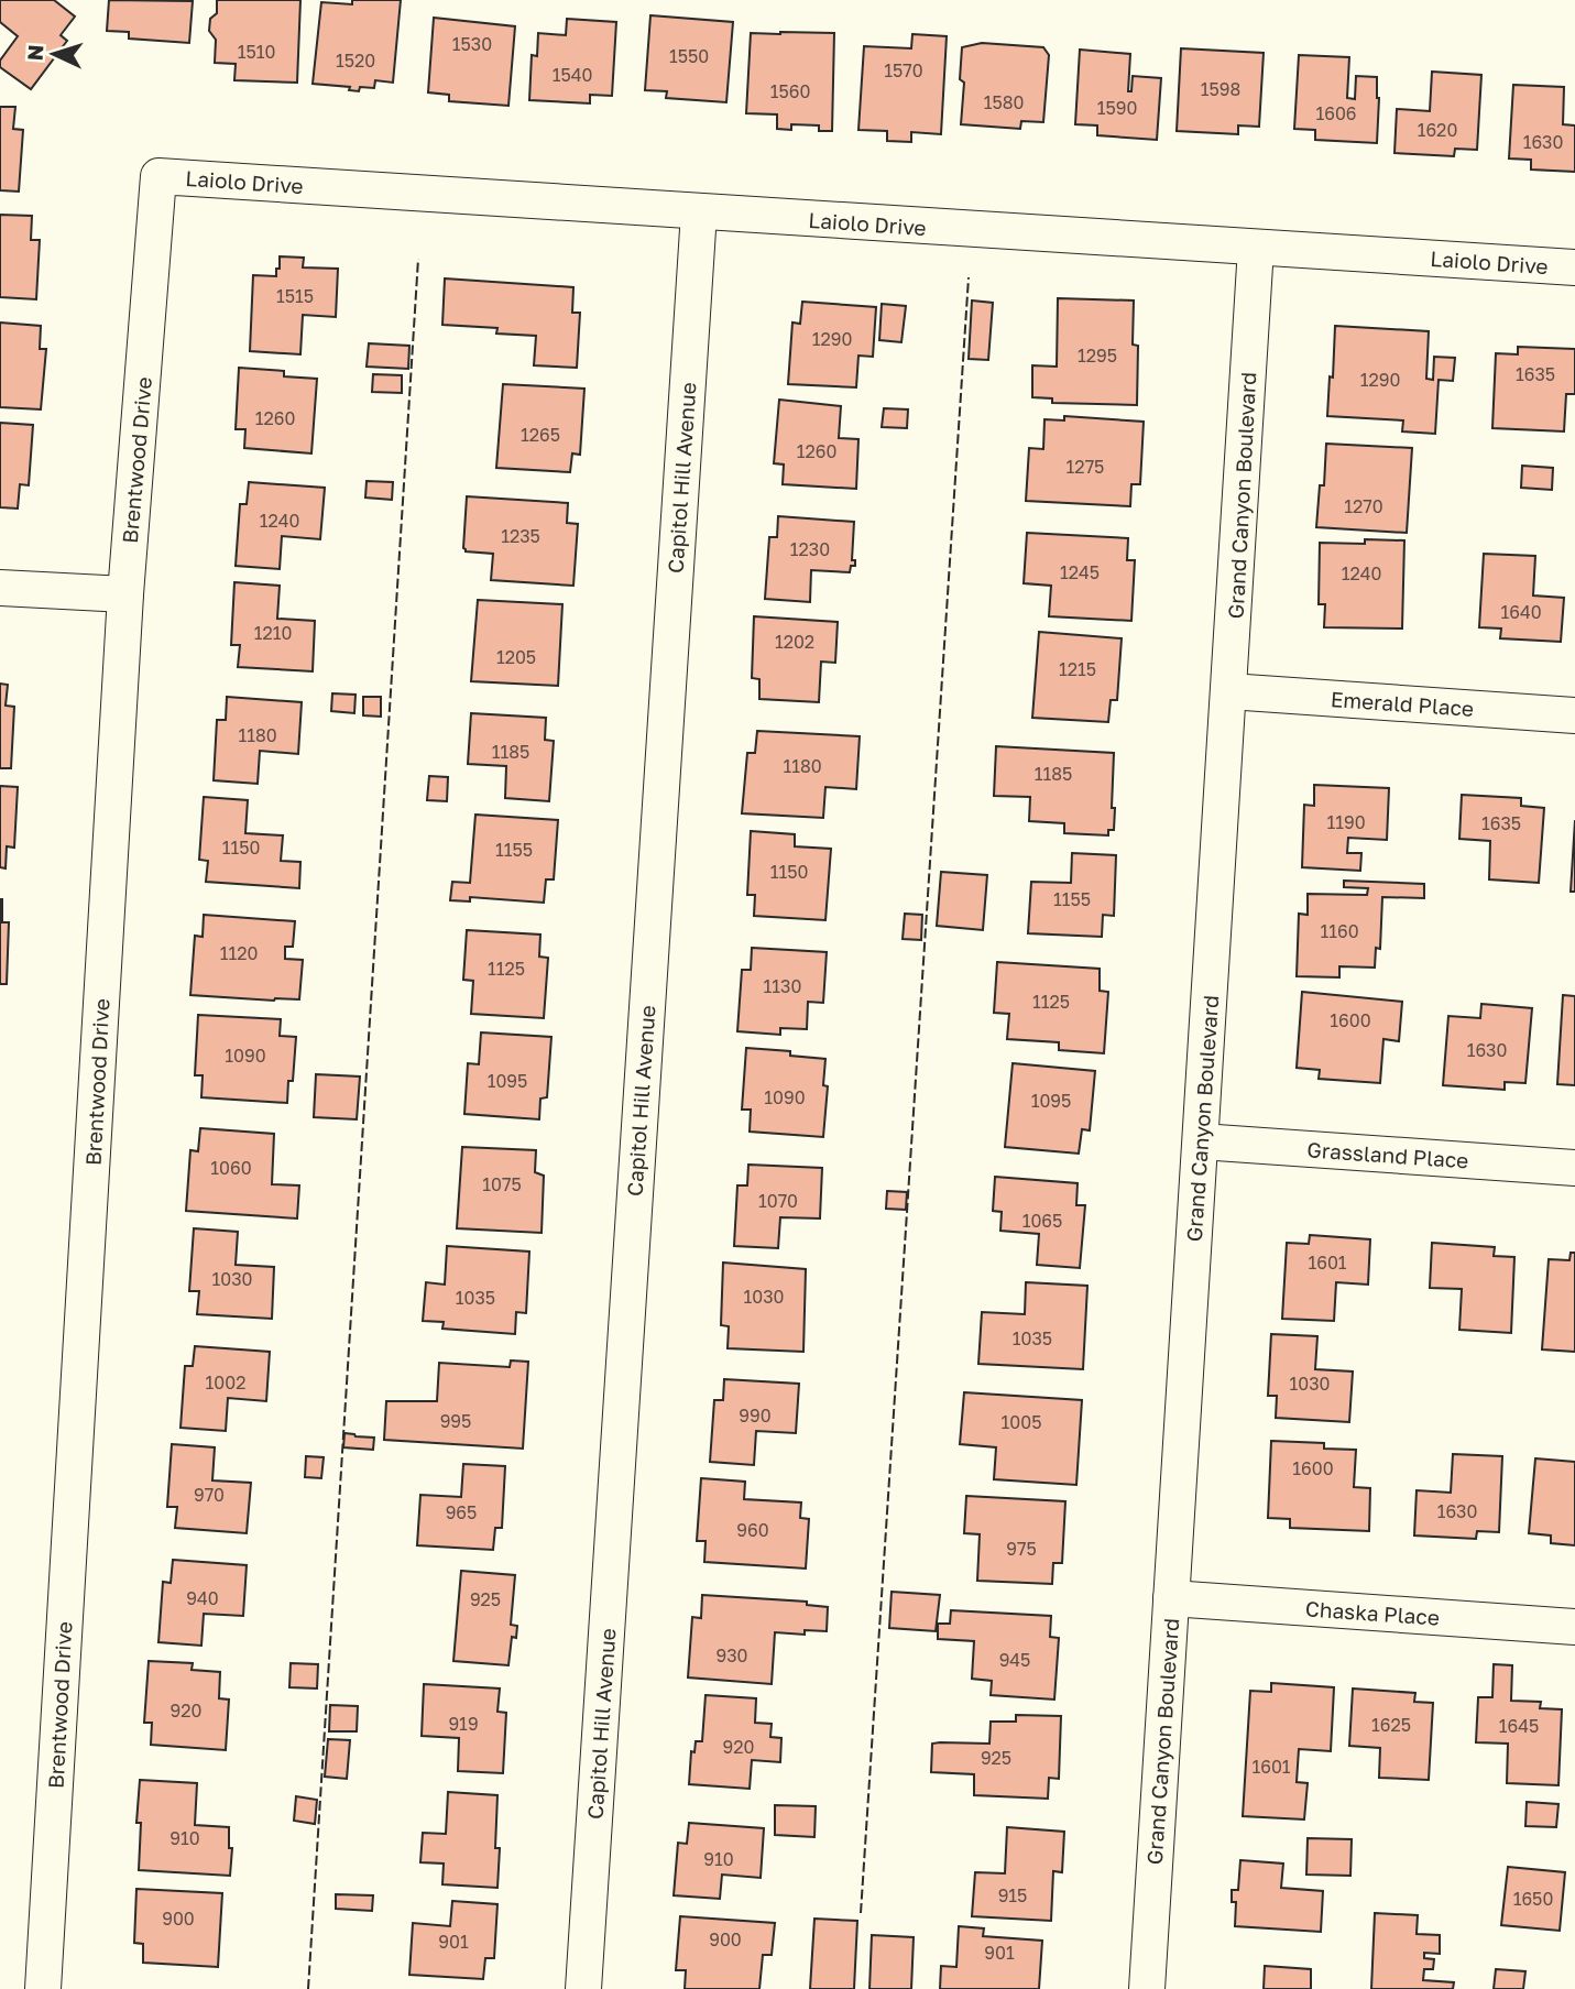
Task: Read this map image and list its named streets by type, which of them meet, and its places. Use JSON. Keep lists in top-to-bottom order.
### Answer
{
  "streets": {
    "street": [
      "Laiolo Drive",
      "Brentwood Drive",
      "Capitol Hill Avenue",
      "Grand Canyon Boulevard",
      "Emerald Place",
      "Grassland Place",
      "Chaska Place"
    ]
  },
  "crossings": [
    ["Laiolo Drive", "Brentwood Drive"],
    ["Laiolo Drive", "Capitol Hill Avenue"],
    ["Laiolo Drive", "Grand Canyon Boulevard"],
    ["Grand Canyon Boulevard", "Emerald Place"],
    ["Grand Canyon Boulevard", "Grassland Place"],
    ["Grand Canyon Boulevard", "Chaska Place"]
  ],
  "house_numbers": [
    "1530",
    "1510",
    "1550",
    "1520",
    "1570",
    "1540",
    "1598",
    "1560",
    "1580",
    "1590",
    "1606",
    "1620",
    "1630",
    "1515",
    "1290",
    "1295",
    "1635",
    "1290",
    "1260",
    "1265",
    "1260",
    "1275",
    "1270",
    "1240",
    "1235",
    "1230",
    "1245",
    "1240",
    "1640",
    "1210",
    "1202",
    "1205",
    "1215",
    "1180",
    "1185",
    "1180",
    "1185",
    "1190",
    "1635",
    "1150",
    "1155",
    "1150",
    "1155",
    "1160",
    "1120",
    "1125",
    "1130",
    "1125",
    "1600",
    "1630",
    "1090",
    "1095",
    "1090",
    "1095",
    "1060",
    "1075",
    "1070",
    "1065",
    "1601",
    "1030",
    "1030",
    "1035",
    "1035",
    "1002",
    "1030",
    "990",
    "995",
    "1005",
    "1600",
    "970",
    "1630",
    "965",
    "960",
    "975",
    "940",
    "925",
    "930",
    "945",
    "920",
    "919",
    "1625",
    "1645",
    "920",
    "925",
    "1601",
    "910",
    "910",
    "915",
    "1650",
    "900",
    "900",
    "901",
    "901"
  ],
  "north": "left"
}
